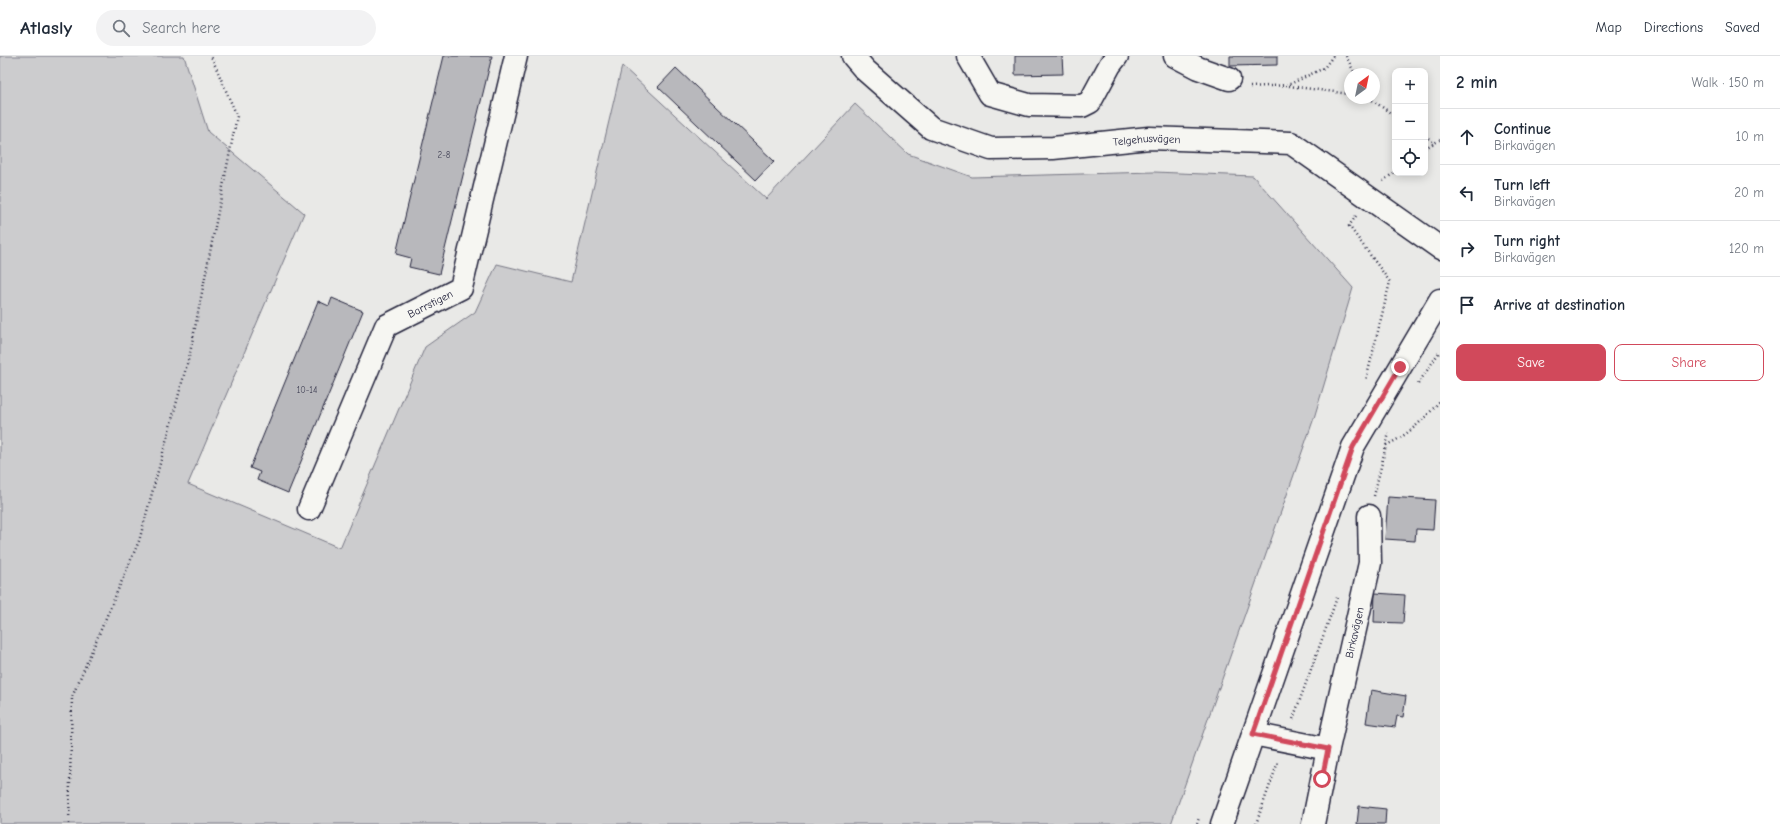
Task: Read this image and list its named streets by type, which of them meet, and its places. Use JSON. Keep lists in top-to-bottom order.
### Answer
{
  "streets": {
    "street": ["Telgehusvägen", "Barrstigen", "Birkavägen"]
  },
  "house_numbers": ["2-8", "10-14"],
  "north": "top right",
  "page": {
    "header": "Atlasly",
    "search": "Search here",
    "nav": ["Map", "Directions", "Saved"],
    "heading": ["2 min", "Walk · 150 m"],
    "map_buttons": ["+", "−"],
    "list": [
      ["Continue", "Birkavägen", "10 m"],
      ["Turn left", "Birkavägen", "20 m"],
      ["Turn right", "Birkavägen", "120 m"],
      "Arrive at destination"
    ],
    "buttons": ["Save", "Share"]
  }
}
